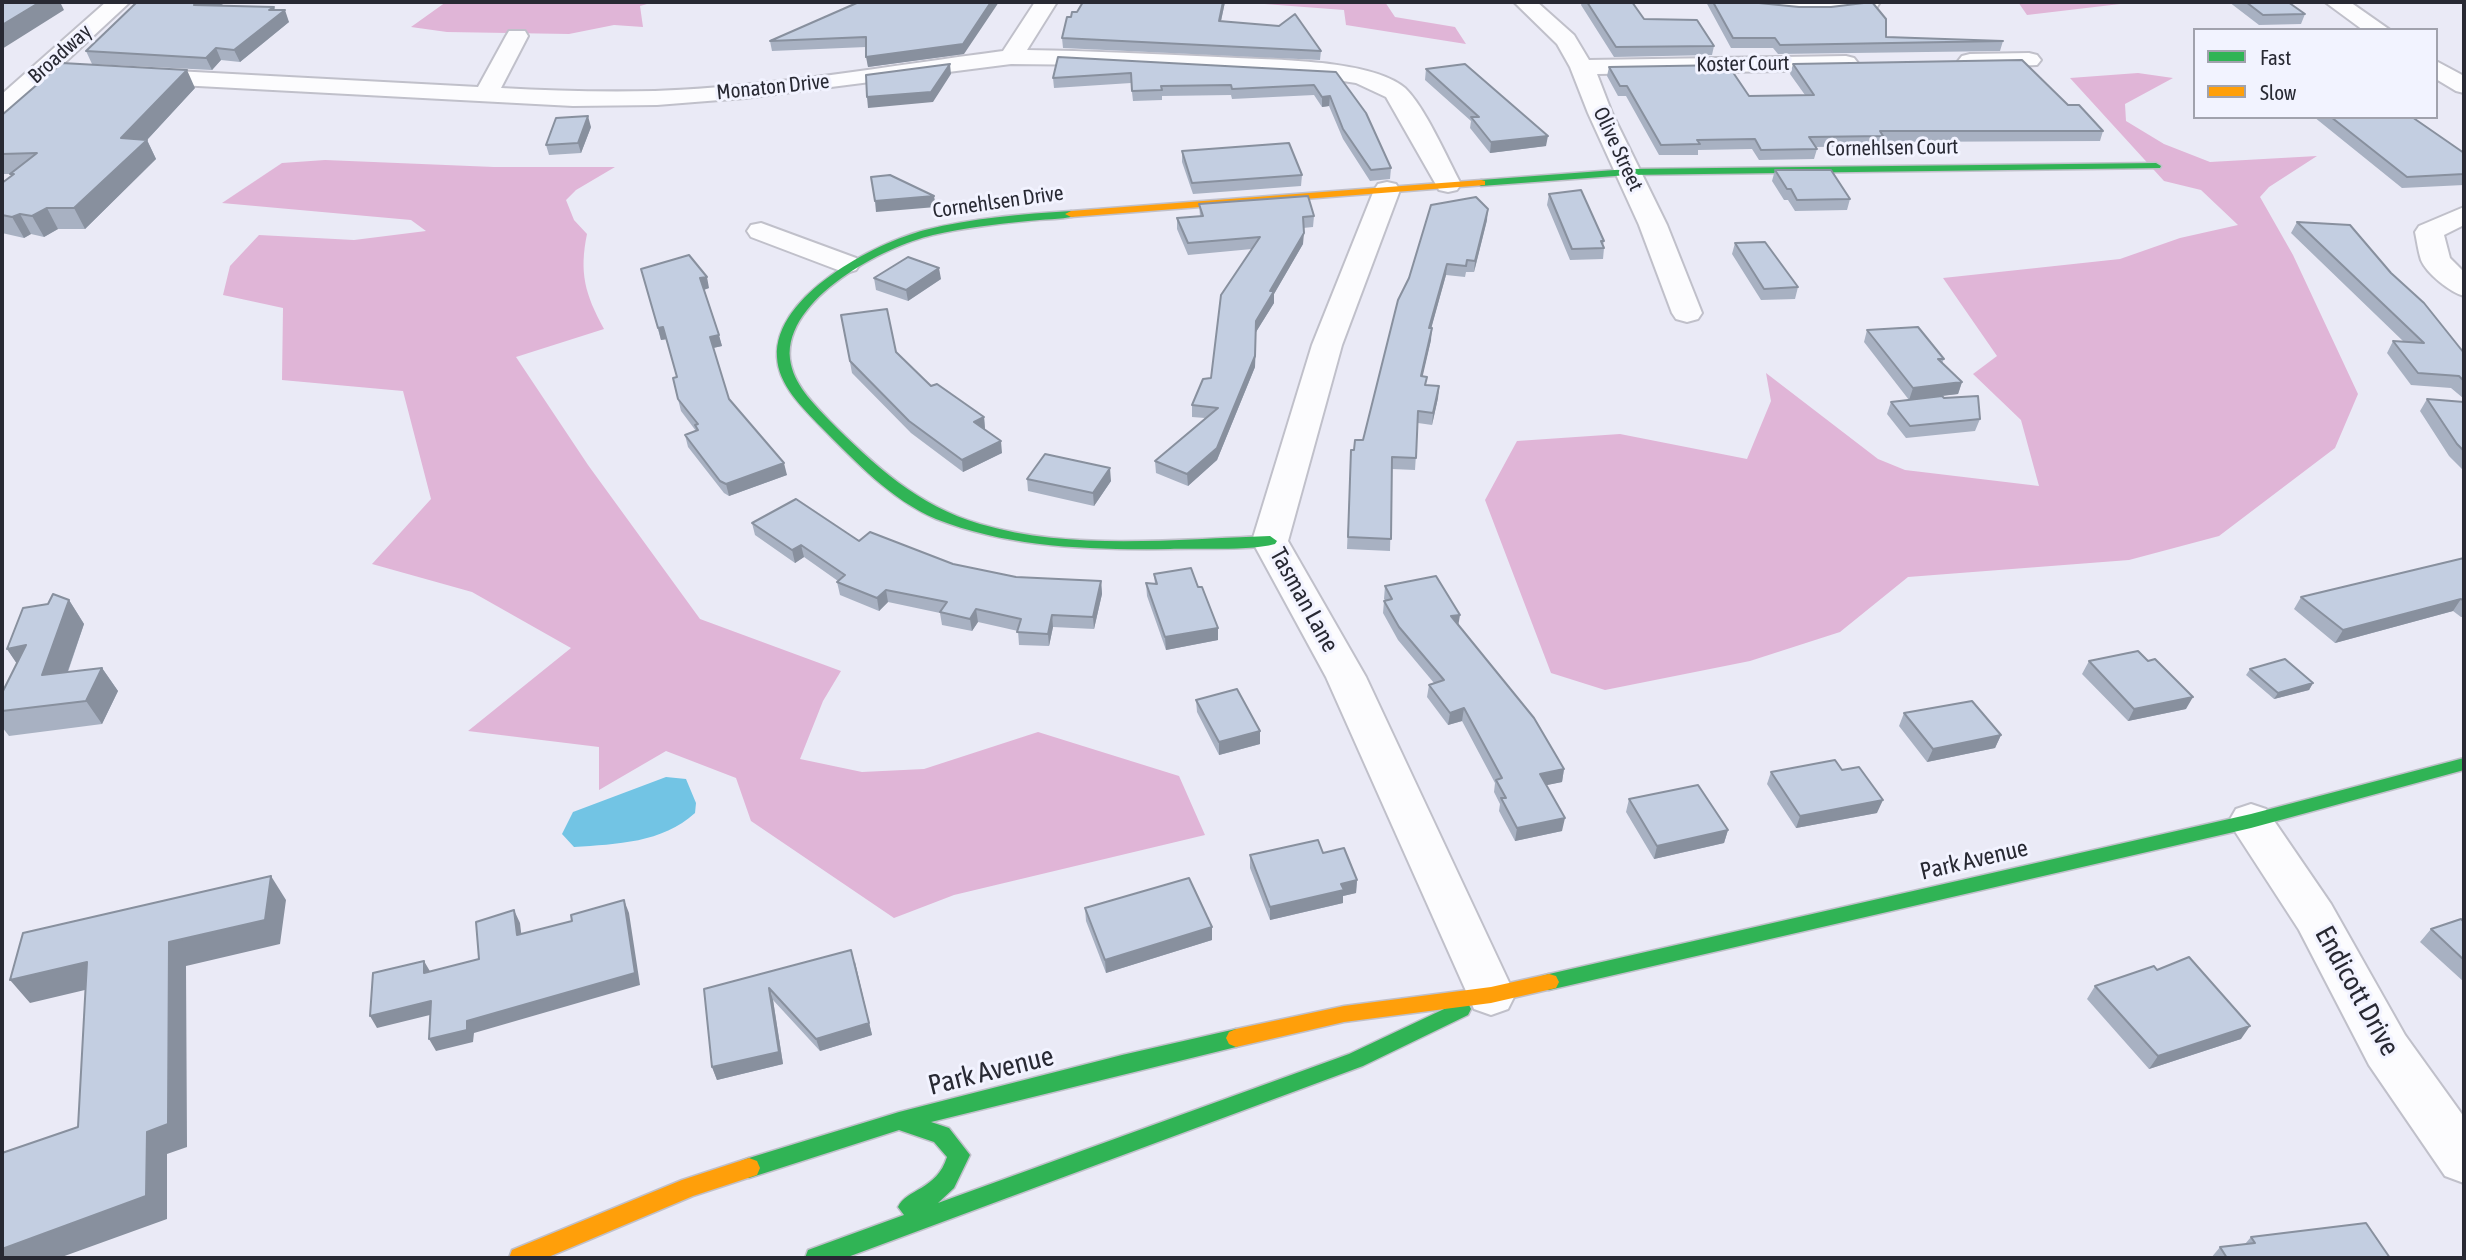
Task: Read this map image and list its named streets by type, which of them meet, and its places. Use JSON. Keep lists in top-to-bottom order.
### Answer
{
  "streets": {
    "street": [
      "Broadway",
      "Koster Court",
      "Monaton Drive",
      "Cornehlsen Court",
      "Olive Street",
      "Cornehlsen Drive",
      "Tasman Lane",
      "Park Avenue",
      "Endicott Drive"
    ]
  },
  "crossings": [
    ["Broadway", "Monaton Drive"],
    ["Koster Court", "Olive Street"],
    ["Monaton Drive", "Cornehlsen Drive"],
    ["Cornehlsen Court", "Olive Street"],
    ["Cornehlsen Court", "Cornehlsen Drive"],
    ["Olive Street", "Cornehlsen Drive"],
    ["Cornehlsen Drive", "Tasman Lane"],
    ["Tasman Lane", "Park Avenue"],
    ["Park Avenue", "Endicott Drive"]
  ],
  "legend": ["Fast", "Slow"]
}
